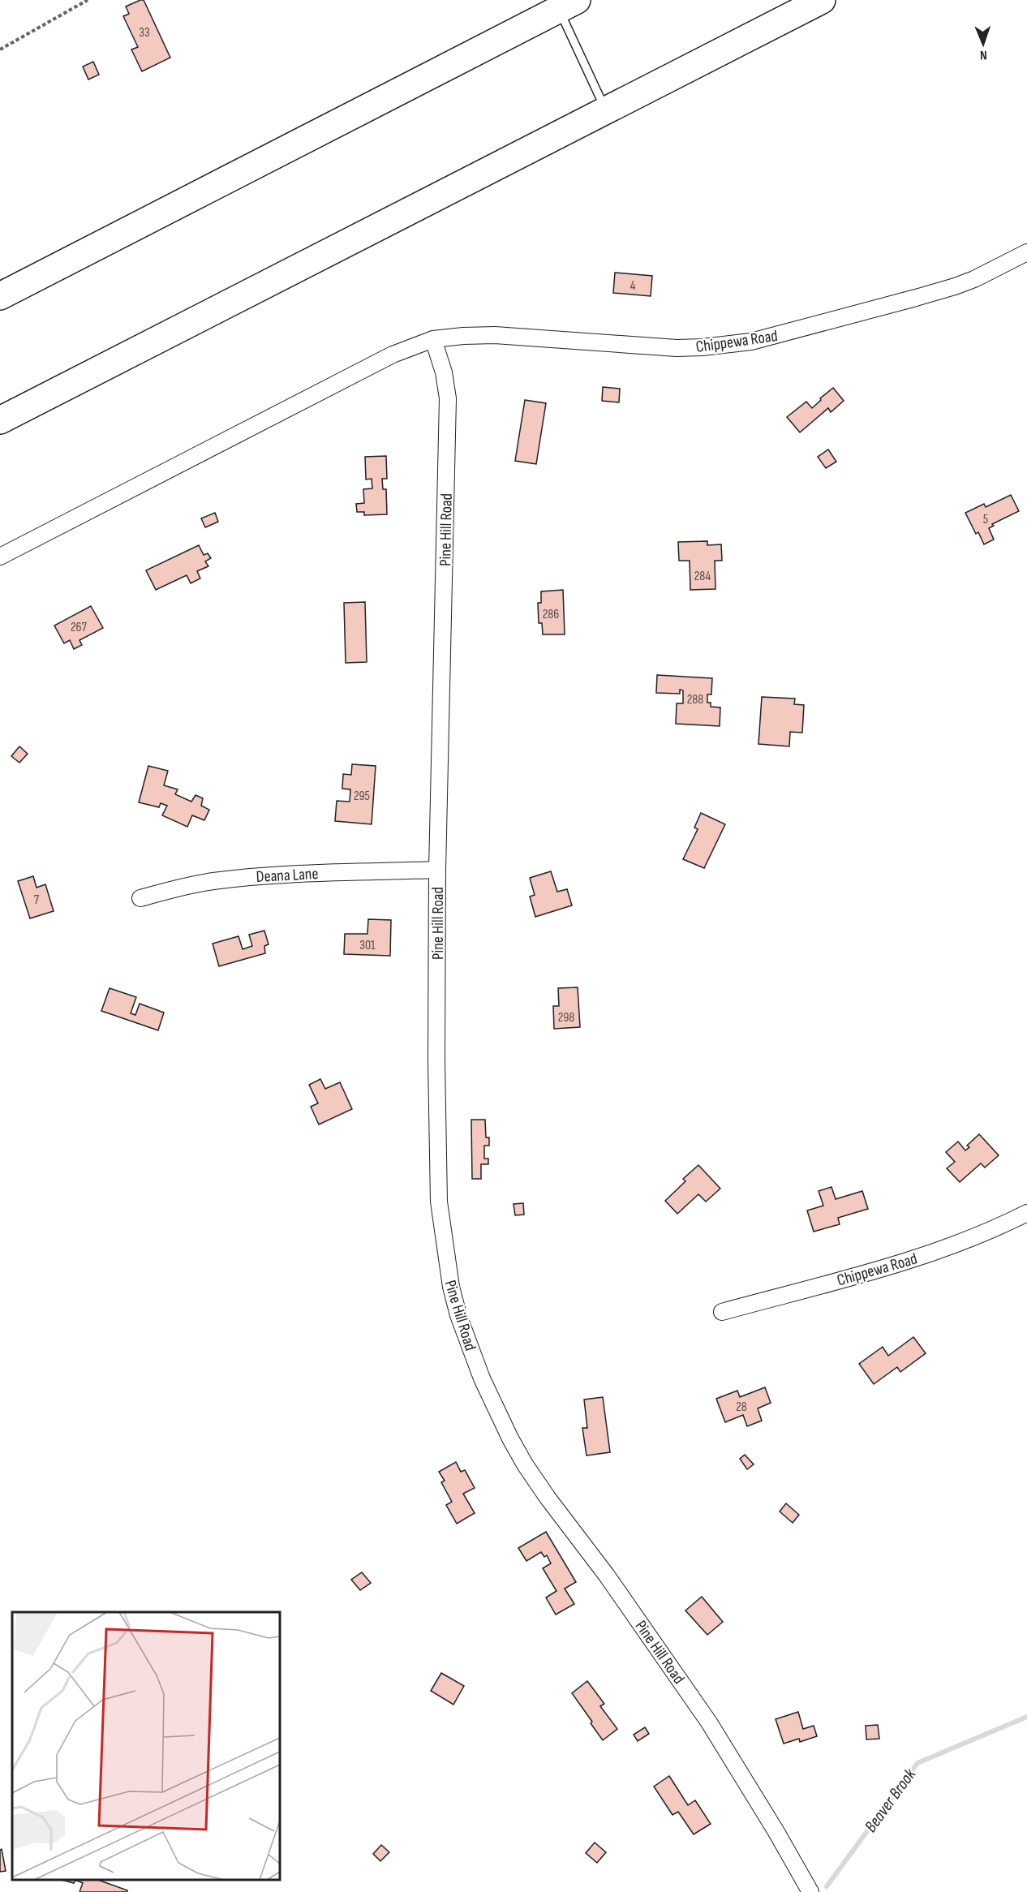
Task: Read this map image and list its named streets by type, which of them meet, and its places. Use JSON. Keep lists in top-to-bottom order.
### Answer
{
  "streets": {
    "street": ["Chippewa Road", "Pine Hill Road", "Deana Lane"]
  },
  "crossings": [
    ["Chippewa Road", "Pine Hill Road"],
    ["Pine Hill Road", "Deana Lane"]
  ],
  "water": ["Beaver Brook"],
  "house_numbers": [
    "33",
    "4",
    "5",
    "284",
    "286",
    "267",
    "288",
    "295",
    "7",
    "301",
    "298",
    "28"
  ],
  "north": "bottom"
}
